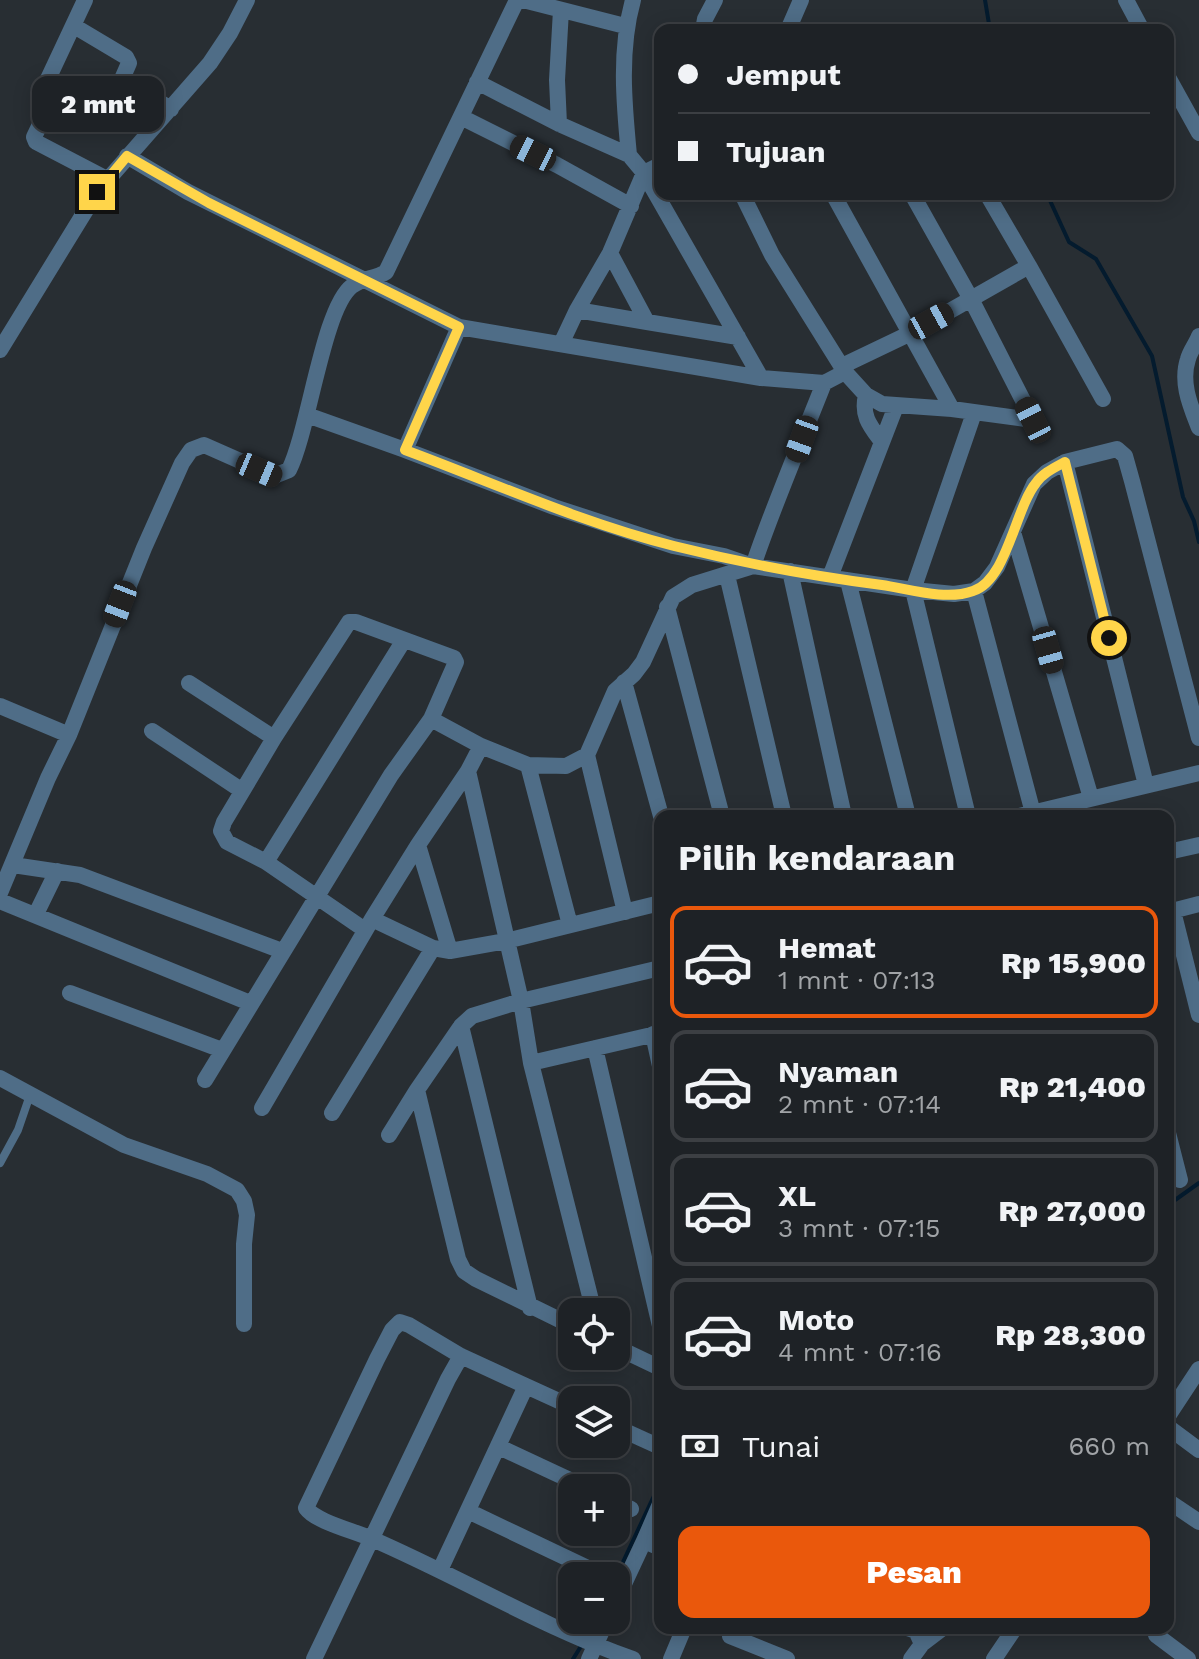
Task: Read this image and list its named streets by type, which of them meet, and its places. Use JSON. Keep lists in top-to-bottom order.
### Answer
{
  "page": {
    "banner": ["Jemput", "Tujuan"],
    "bubble": "2 mnt",
    "heading": "Pilih kendaraan",
    "list": [
      {
        "name": "Hemat",
        "note": "1 mnt · 07:13",
        "value": "Rp 15,900"
      },
      {
        "name": "Nyaman",
        "note": "2 mnt · 07:14",
        "value": "Rp 21,400"
      },
      {
        "name": "XL",
        "note": "3 mnt · 07:15",
        "value": "Rp 27,000"
      },
      {
        "name": "Moto",
        "note": "4 mnt · 07:16",
        "value": "Rp 28,300"
      }
    ],
    "map_buttons": ["+", "−"],
    "pay": ["Tunai", "660 m"],
    "buttons": "Pesan"
  }
}
